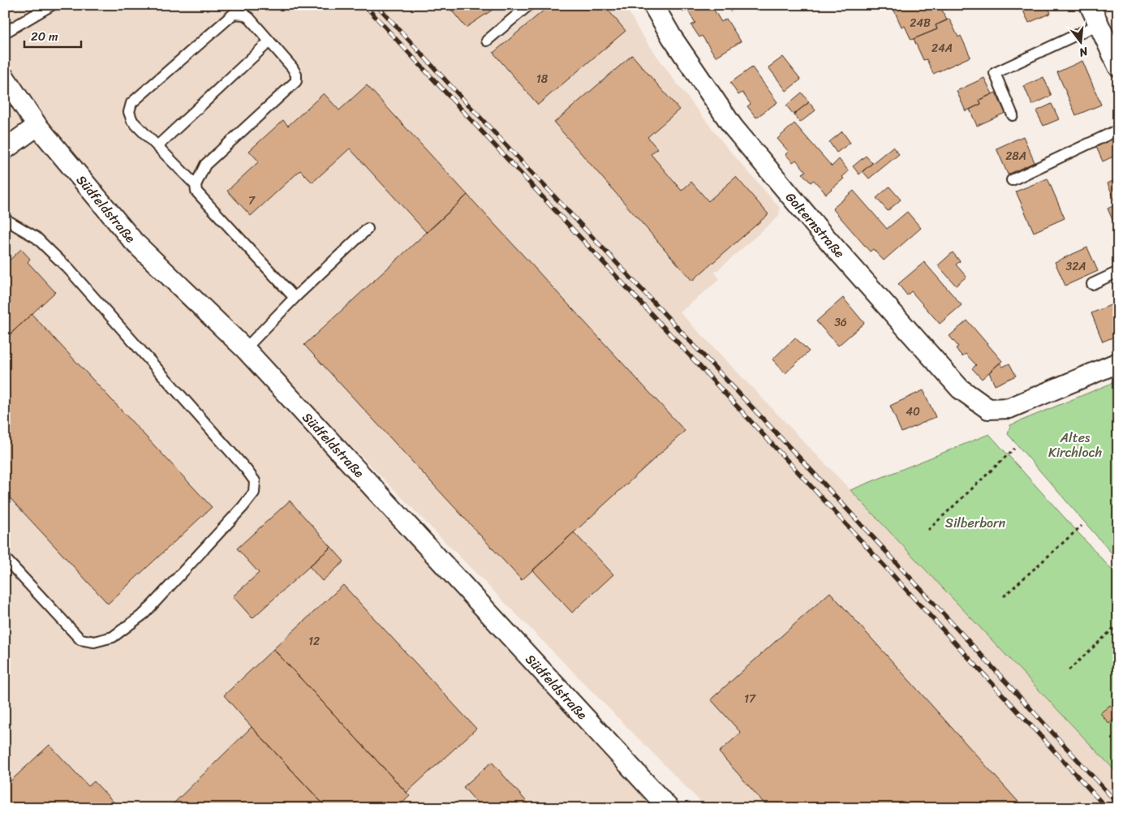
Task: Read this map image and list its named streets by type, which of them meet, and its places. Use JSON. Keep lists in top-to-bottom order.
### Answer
{
  "streets": {
    "street": ["Südfeldstraße", "Golternstraße"]
  },
  "parks": ["Altes Kirchloch", "Silberborn"],
  "house_numbers": [
    "24B",
    "24A",
    "18",
    "28A",
    "7",
    "32A",
    "36",
    "40",
    "12",
    "17"
  ],
  "scale_bar": "20 m",
  "north": "bottom"
}
